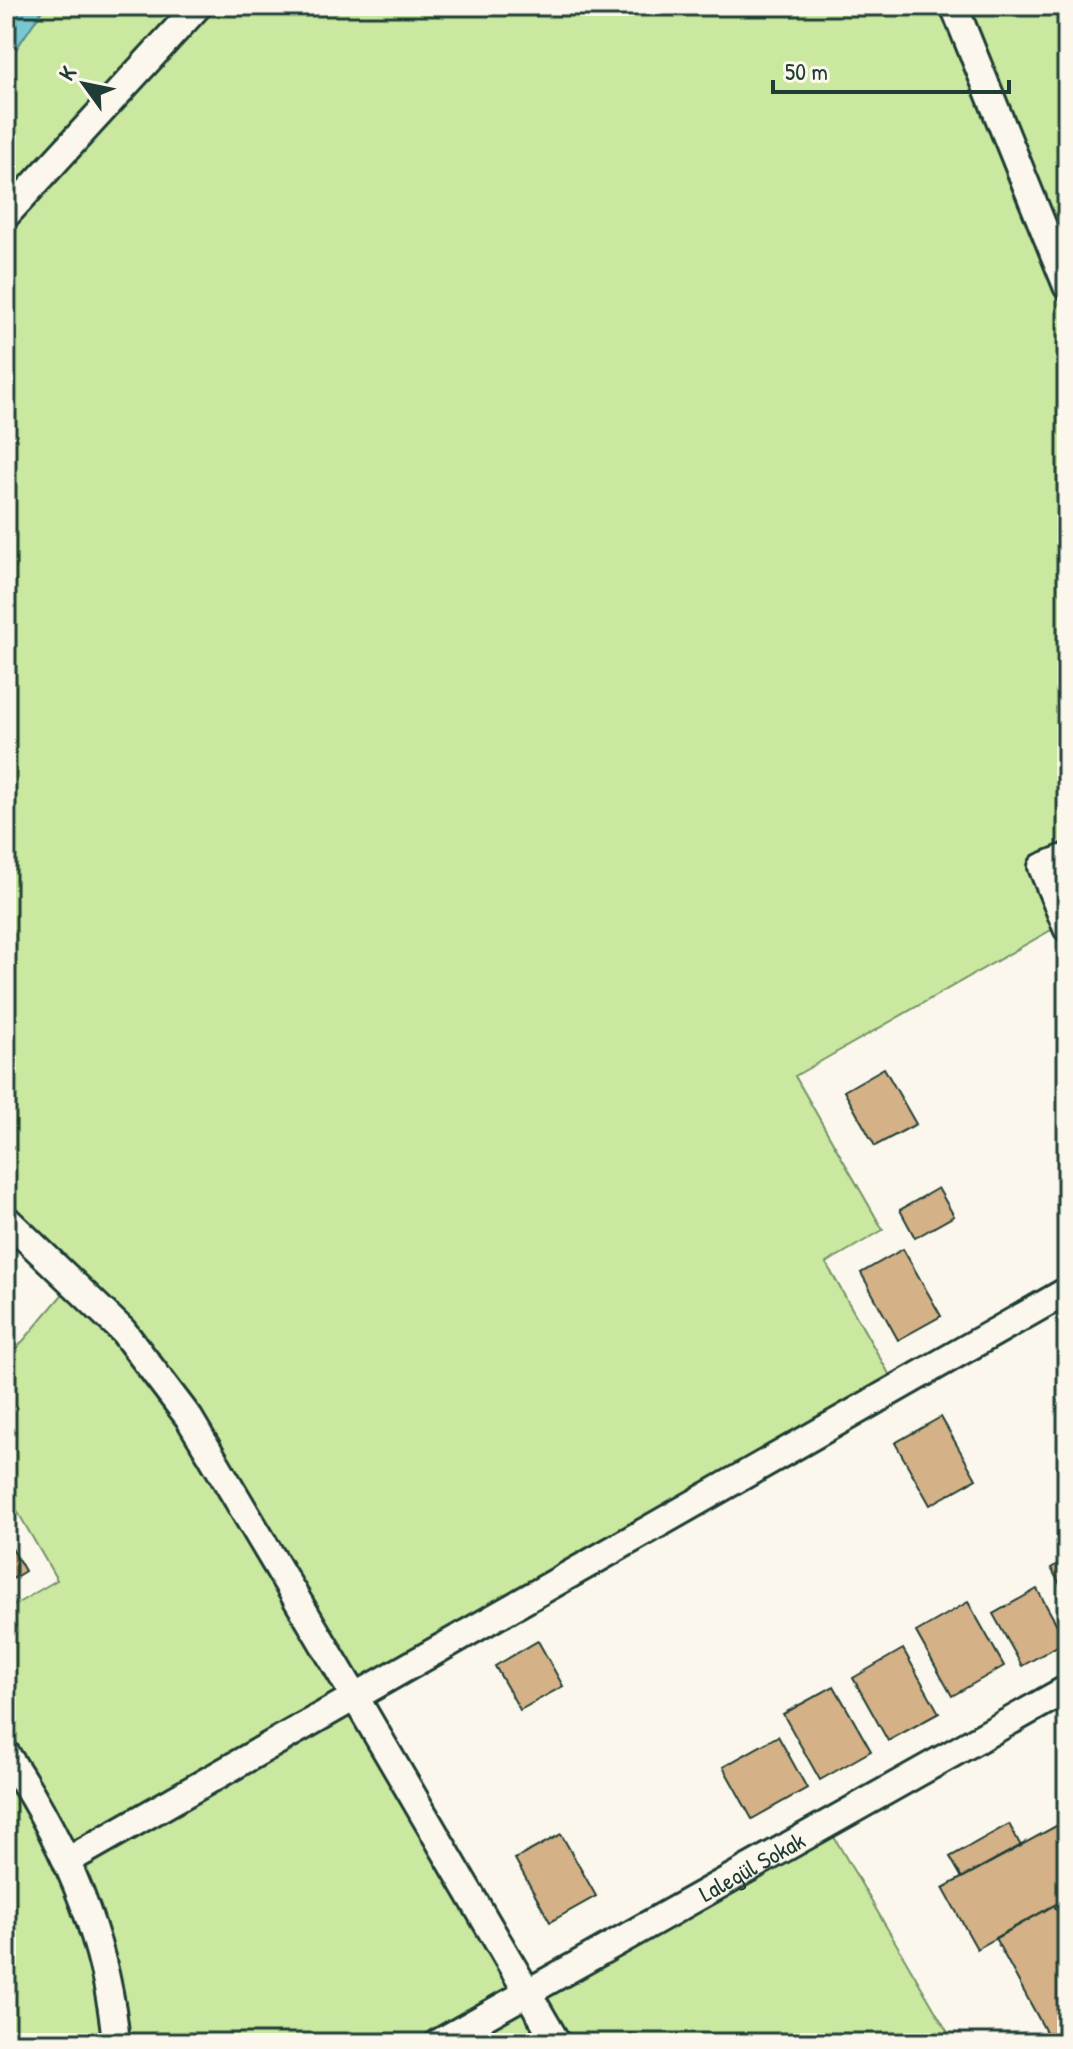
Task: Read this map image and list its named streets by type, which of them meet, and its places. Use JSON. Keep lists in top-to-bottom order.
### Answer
{
  "streets": {
    "street": ["Lalegül Sokak"]
  },
  "scale_bar": "50 m",
  "north": "top left"
}
